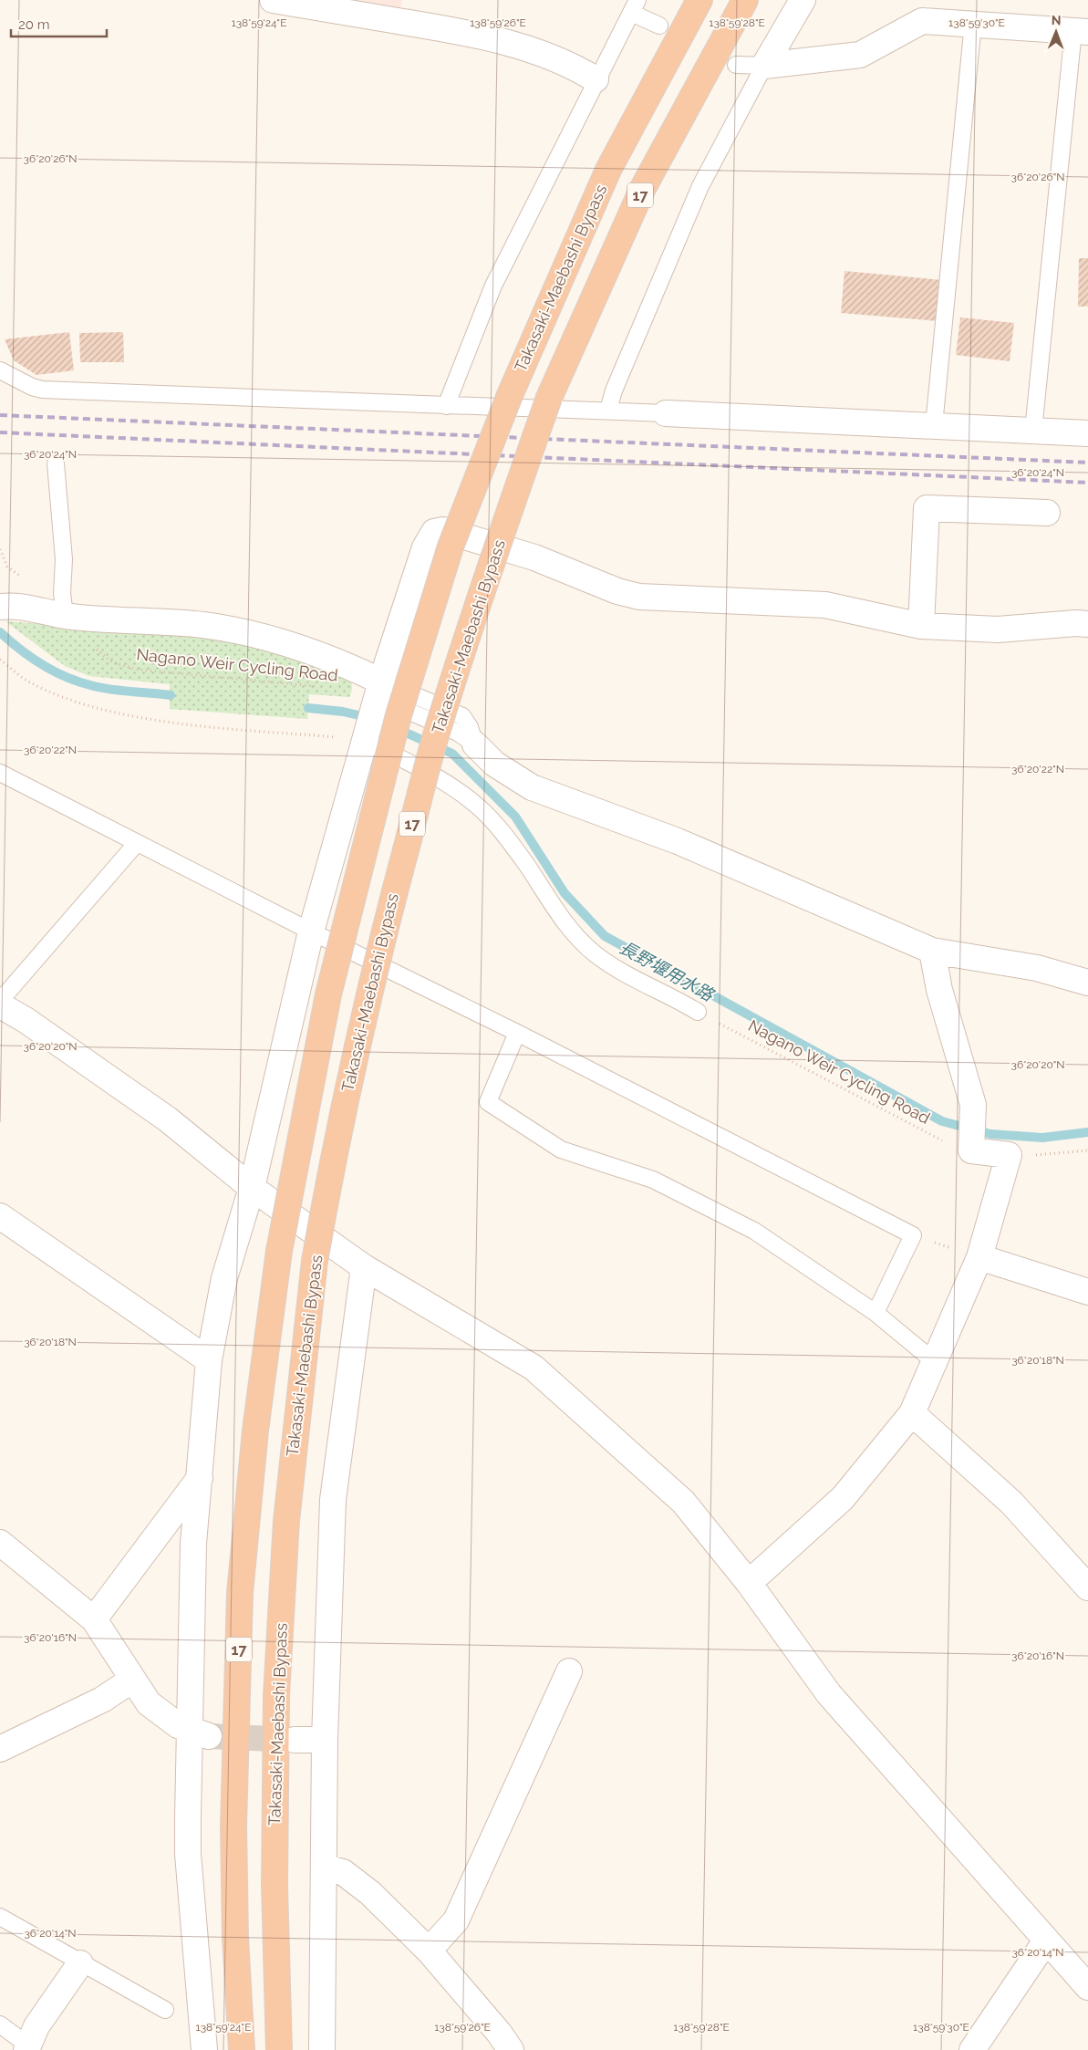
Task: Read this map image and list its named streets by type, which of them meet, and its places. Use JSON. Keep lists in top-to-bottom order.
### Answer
{
  "streets": {
    "highway": ["17", "Takasaki-Maebashi Bypass"],
    "path": ["Nagano Weir Cycling Road"]
  },
  "water": ["長野堰用水路"],
  "scale_bar": "20 m",
  "north": "top",
  "coordinates": [
    "138°59'24\"E",
    "138°59'26\"E",
    "138°59'28\"E",
    "138°59'30\"E",
    "36°20'26\"N",
    "36°20'24\"N",
    "36°20'22\"N",
    "36°20'20\"N",
    "36°20'18\"N",
    "36°20'16\"N",
    "36°20'14\"N"
  ]
}
